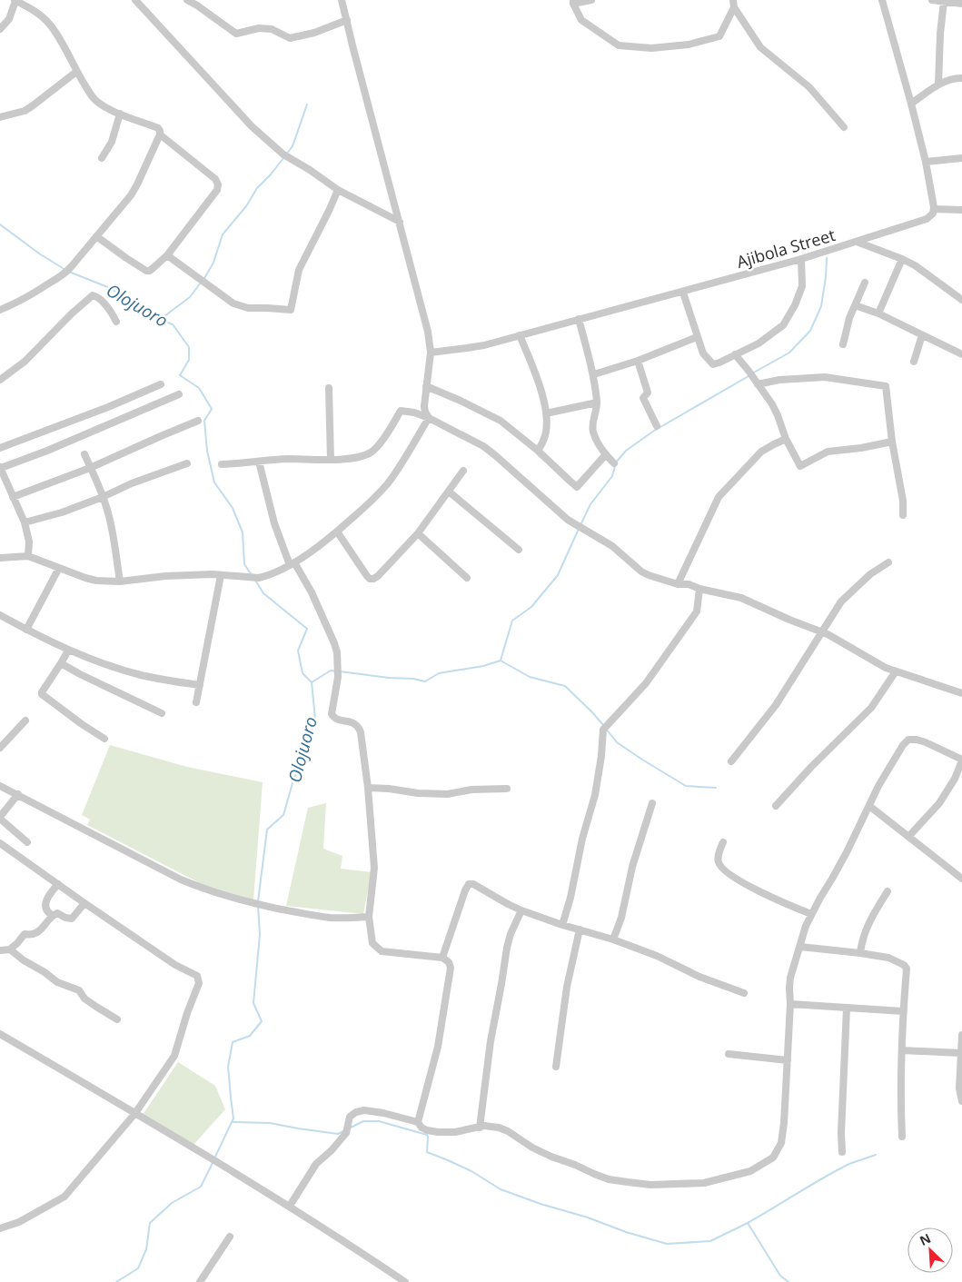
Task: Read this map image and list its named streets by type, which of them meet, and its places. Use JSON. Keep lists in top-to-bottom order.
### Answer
{
  "streets": {
    "street": ["Ajibola Street"]
  },
  "water": ["Olojuoro"],
  "north": "top left"
}
